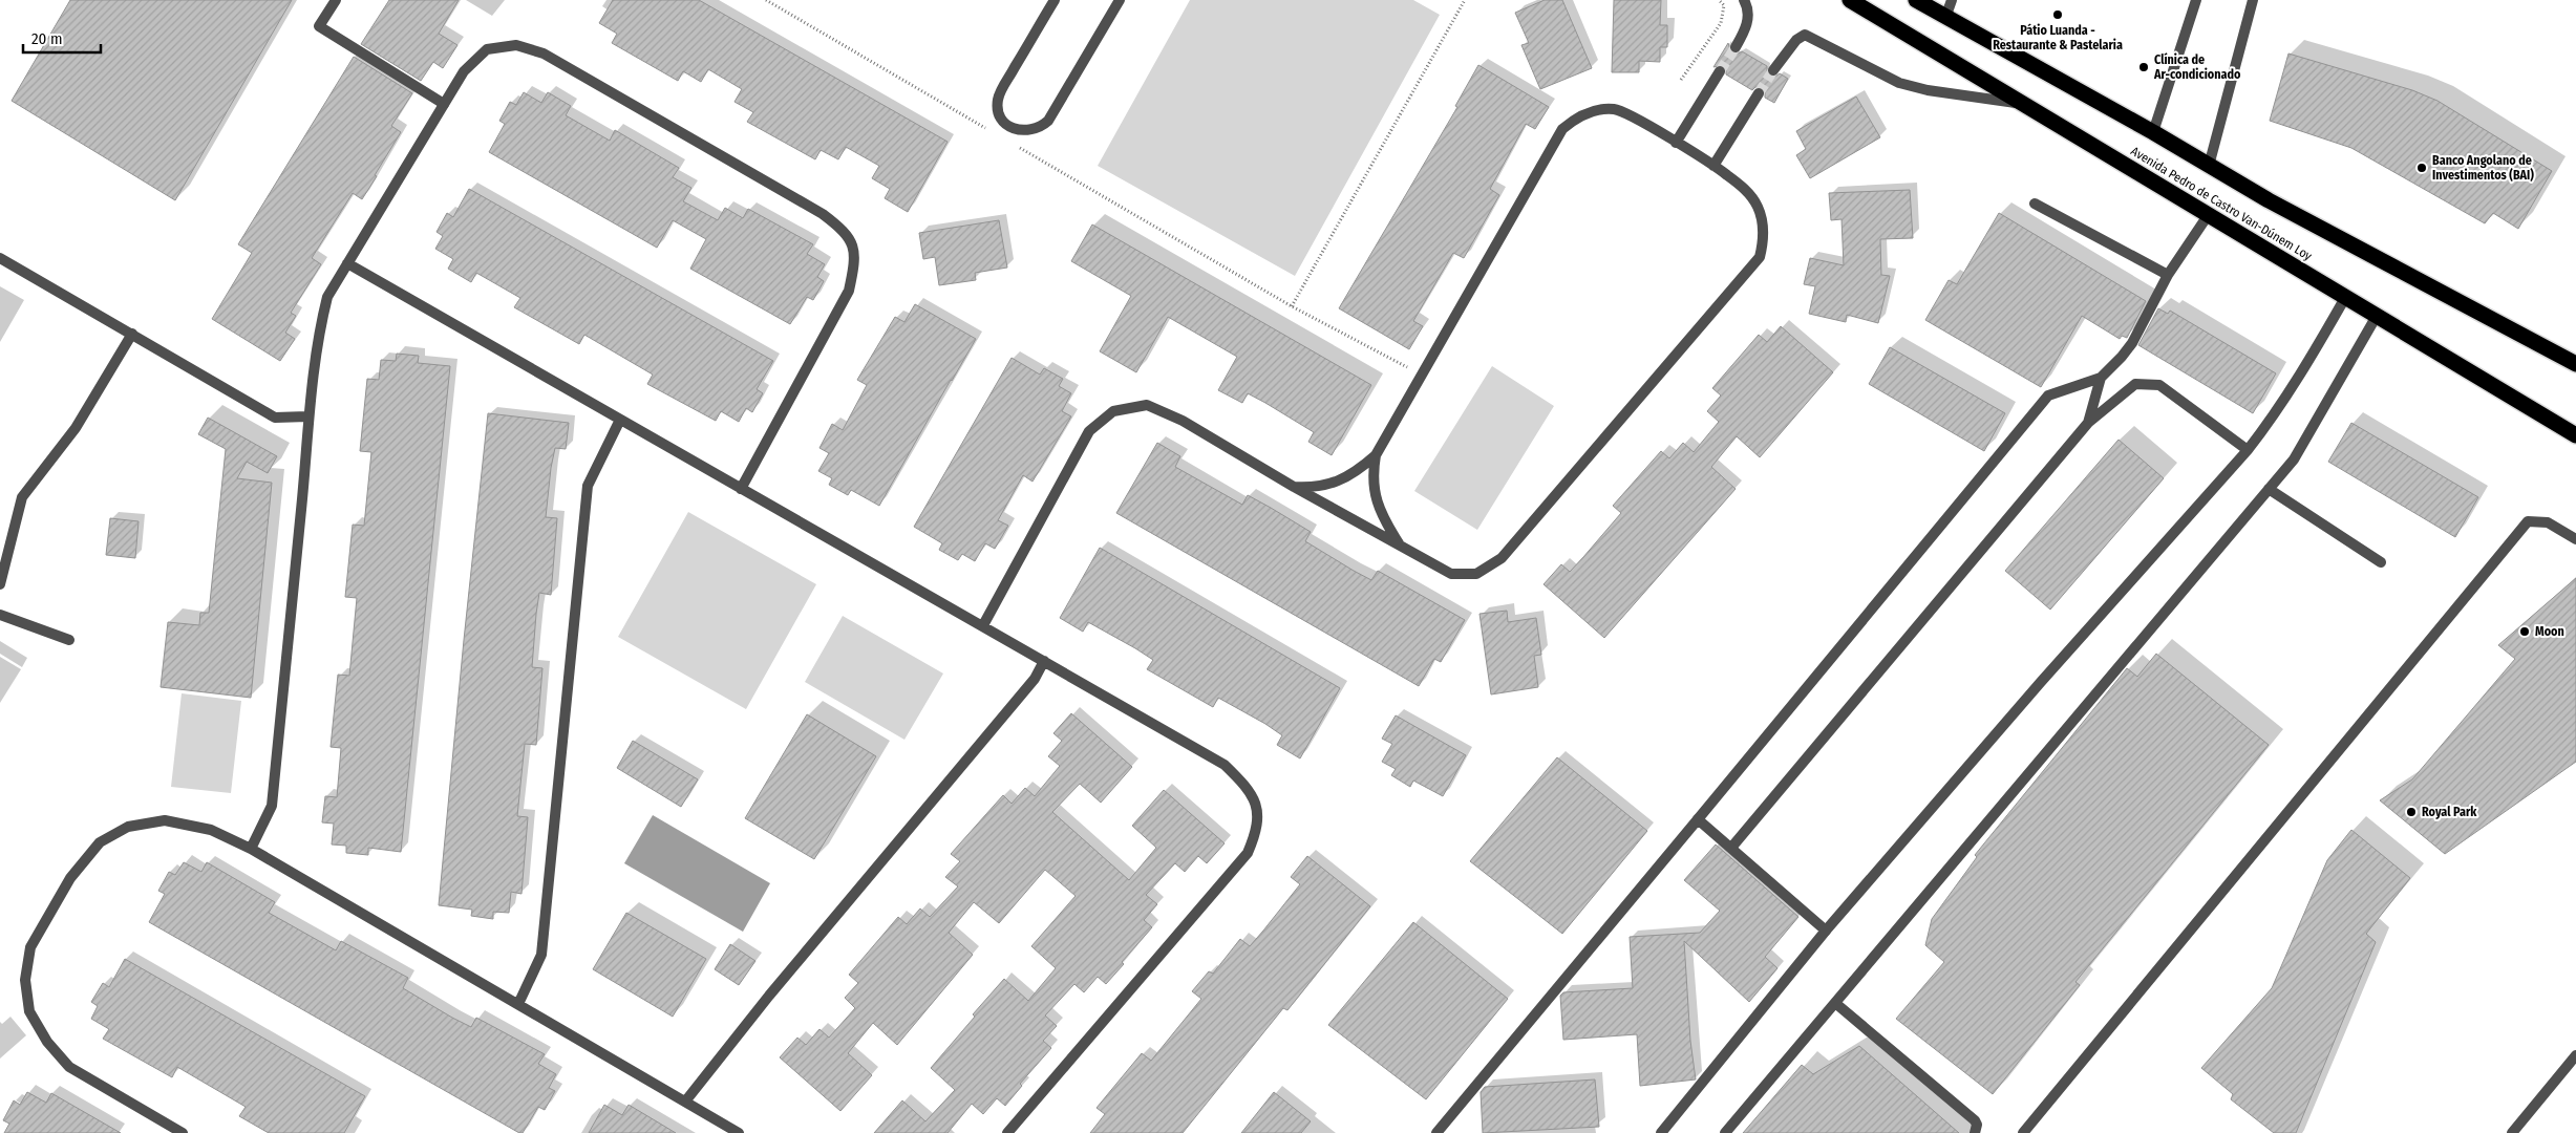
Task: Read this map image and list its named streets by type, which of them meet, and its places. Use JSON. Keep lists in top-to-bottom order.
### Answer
{
  "streets": {
    "highway": ["Avenida Pedro de Castro Van-Dúnem Loy"]
  },
  "places": [
    "Pátio Luanda - Restaurante & Pastelaria",
    "Clínica de Ar-condicionado",
    "Banco Angolano de Investimentos (BAI)",
    "Moon",
    "Royal Park"
  ],
  "scale_bar": "20 m"
}
